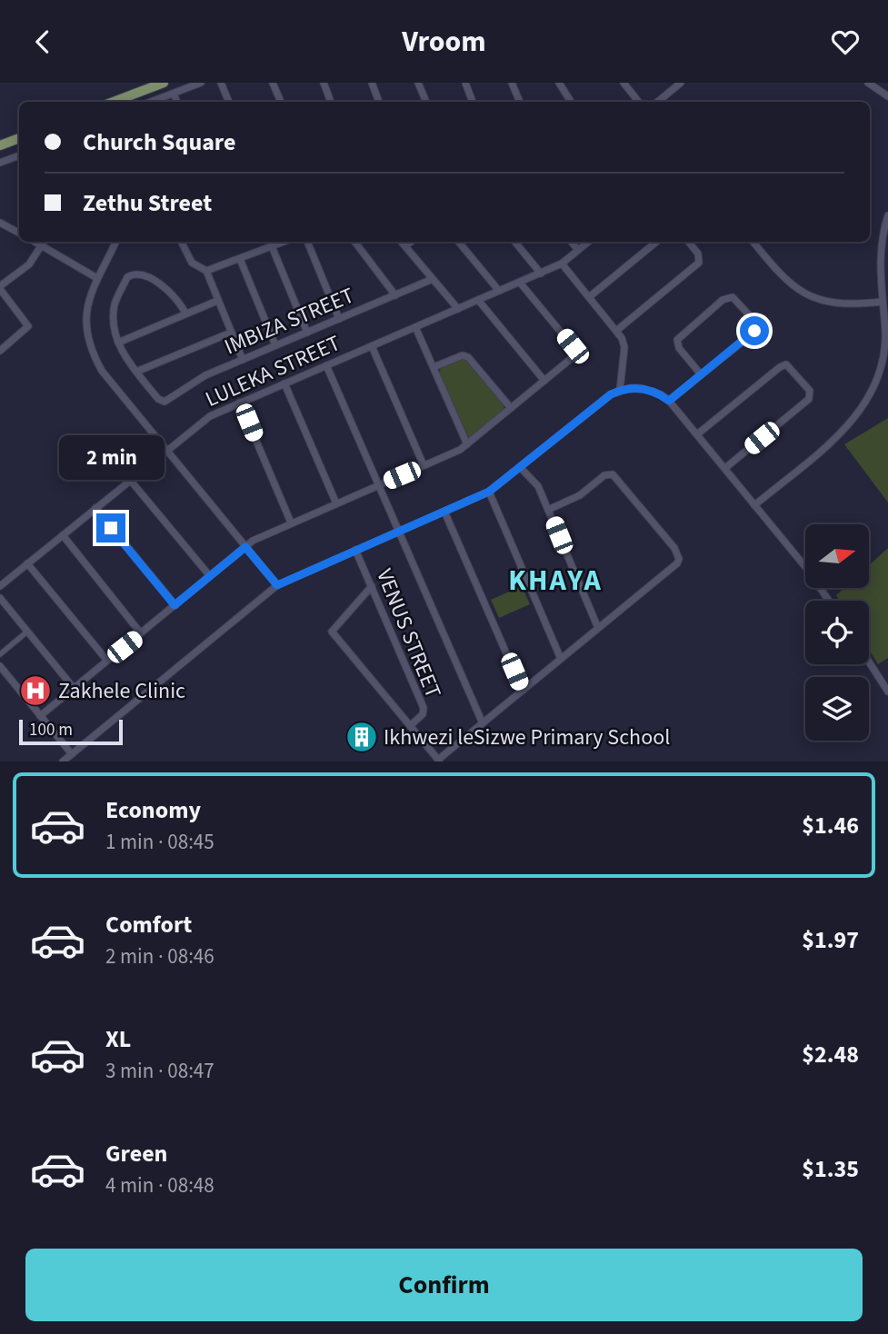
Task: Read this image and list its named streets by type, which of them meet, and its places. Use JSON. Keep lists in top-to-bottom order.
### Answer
{
  "streets": {
    "street": ["IMBIZA STREET", "LULEKA STREET", "VENUS STREET"]
  },
  "districts": ["KHAYA"],
  "places": {
    "hospital": ["Zakhele Clinic"],
    "building": ["Ikhwezi leSizwe Primary School"]
  },
  "scale_bar": "100 m",
  "north": "right",
  "page": {
    "header": "Vroom",
    "banner": ["Church Square", "Zethu Street"],
    "bubble": "2 min",
    "scale": "100 m",
    "list": [
      {
        "name": "Economy",
        "note": "1 min · 08:45",
        "value": "$1.46"
      },
      {
        "name": "Comfort",
        "note": "2 min · 08:46",
        "value": "$1.97"
      },
      {
        "name": "XL",
        "note": "3 min · 08:47",
        "value": "$2.48"
      },
      {
        "name": "Green",
        "note": "4 min · 08:48",
        "value": "$1.35"
      }
    ],
    "buttons": "Confirm"
  }
}
